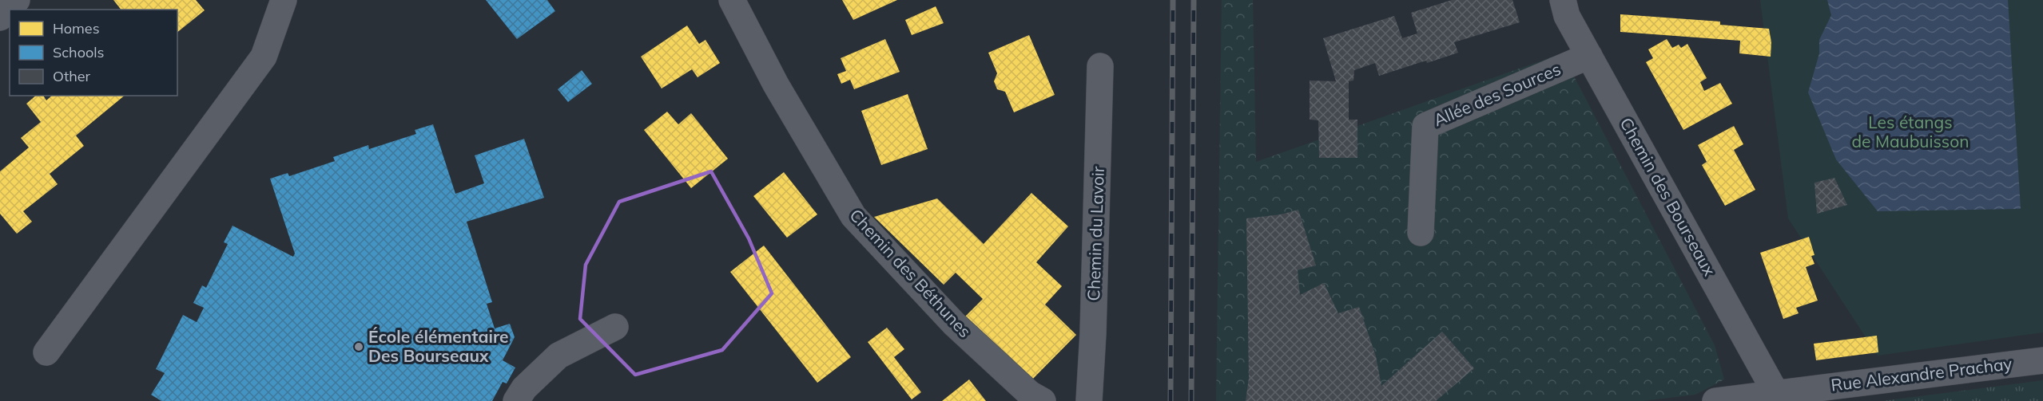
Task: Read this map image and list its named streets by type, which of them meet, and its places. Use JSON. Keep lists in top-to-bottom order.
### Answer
{
  "streets": {
    "street": [
      "Allée des Sources",
      "Chemin des Bourseaux",
      "Chemin du Lavoir",
      "Chemin des Béthunes",
      "Rue Alexandre Prachay"
    ]
  },
  "crossings": [
    ["Allée des Sources", "Chemin des Bourseaux"],
    ["Chemin des Bourseaux", "Rue Alexandre Prachay"]
  ],
  "parks": ["Les étangs de Maubuisson"],
  "places": ["École élémentaire Des Bourseaux"],
  "legend": ["Homes", "Schools", "Other"]
}
